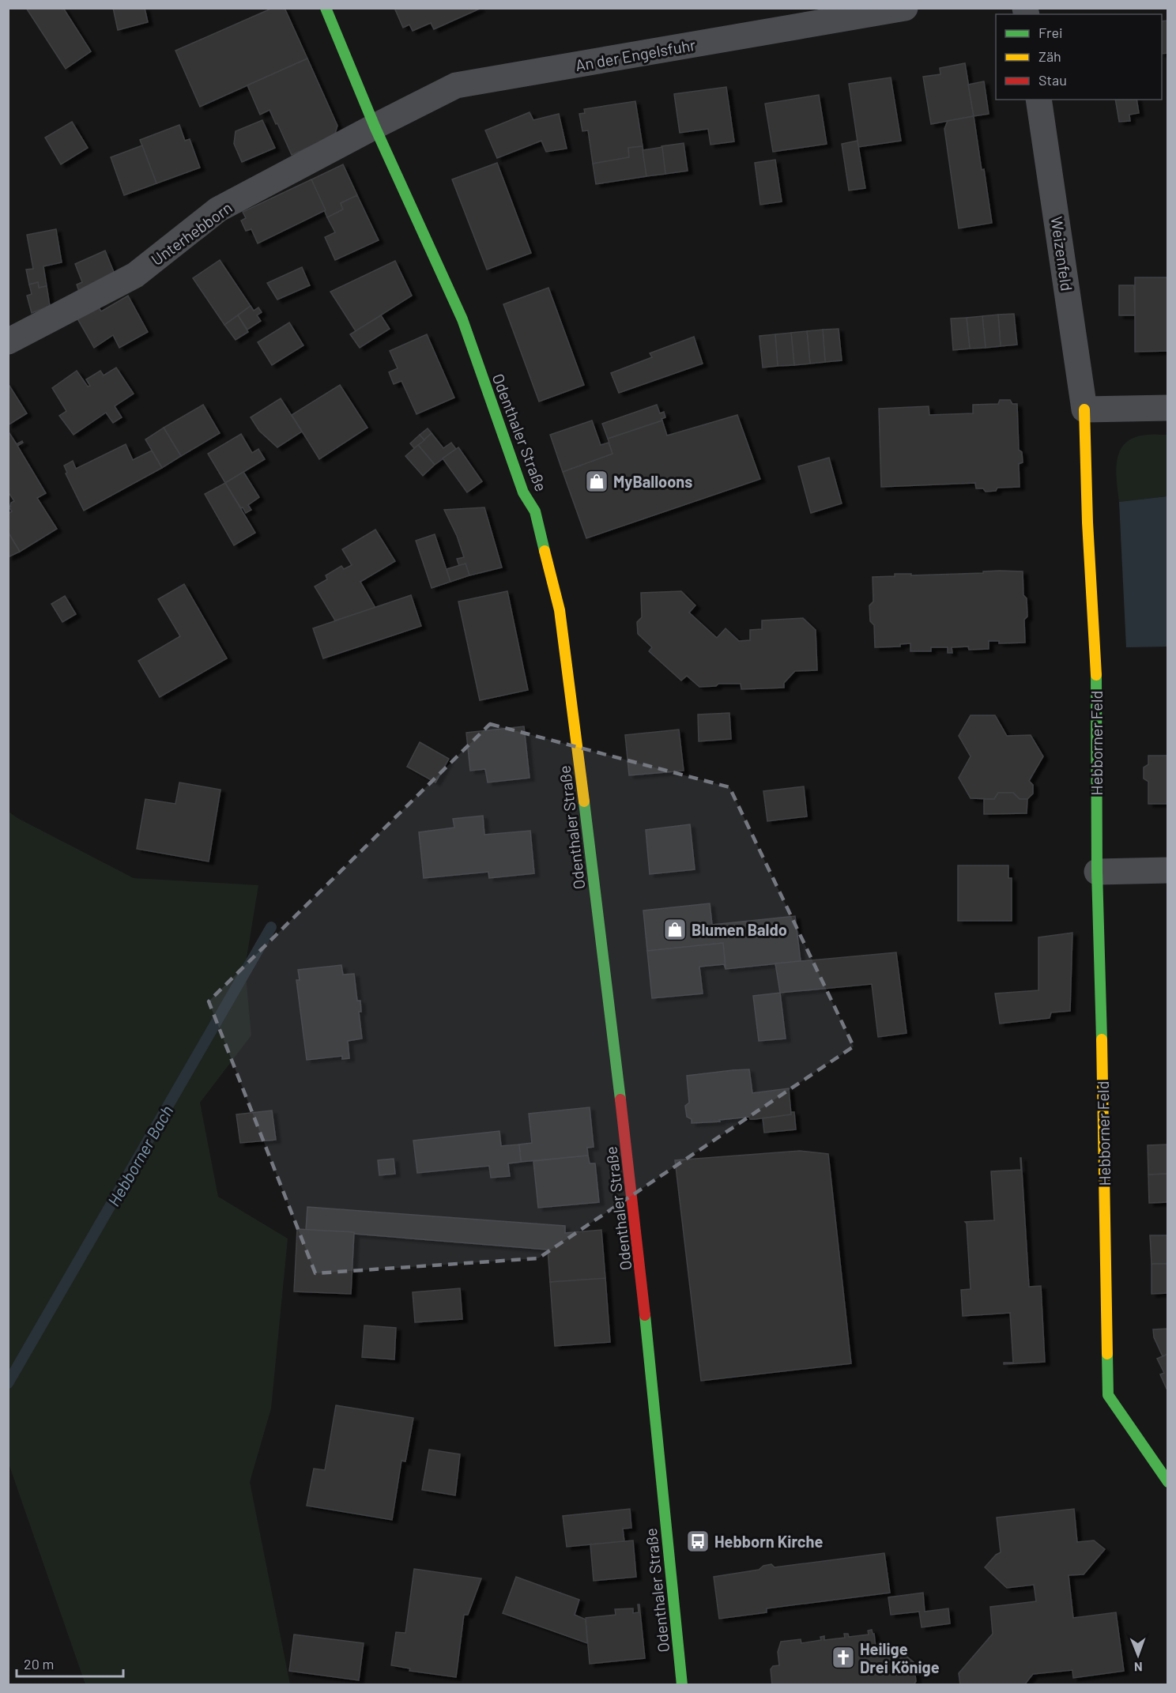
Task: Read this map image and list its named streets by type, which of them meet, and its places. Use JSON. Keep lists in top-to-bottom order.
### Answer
{
  "streets": {
    "main road": ["Weizenfeld", "Odenthaler Straße", "Hebborner Feld"],
    "street": ["An der Engelsfuhr", "Unterhebborn"]
  },
  "crossings": [
    ["An der Engelsfuhr", "Unterhebborn"],
    ["An der Engelsfuhr", "Odenthaler Straße"],
    ["Unterhebborn", "Odenthaler Straße"],
    ["Weizenfeld", "Hebborner Feld"]
  ],
  "water": ["Hebborner Bach"],
  "places": {
    "shop": ["MyBalloons", "Blumen Baldo"],
    "bus stop": ["Hebborn Kirche"],
    "church": ["Heilige Drei Könige"]
  },
  "legend": ["Frei", "Zäh", "Stau"],
  "scale_bar": "20 m",
  "north": "bottom"
}
